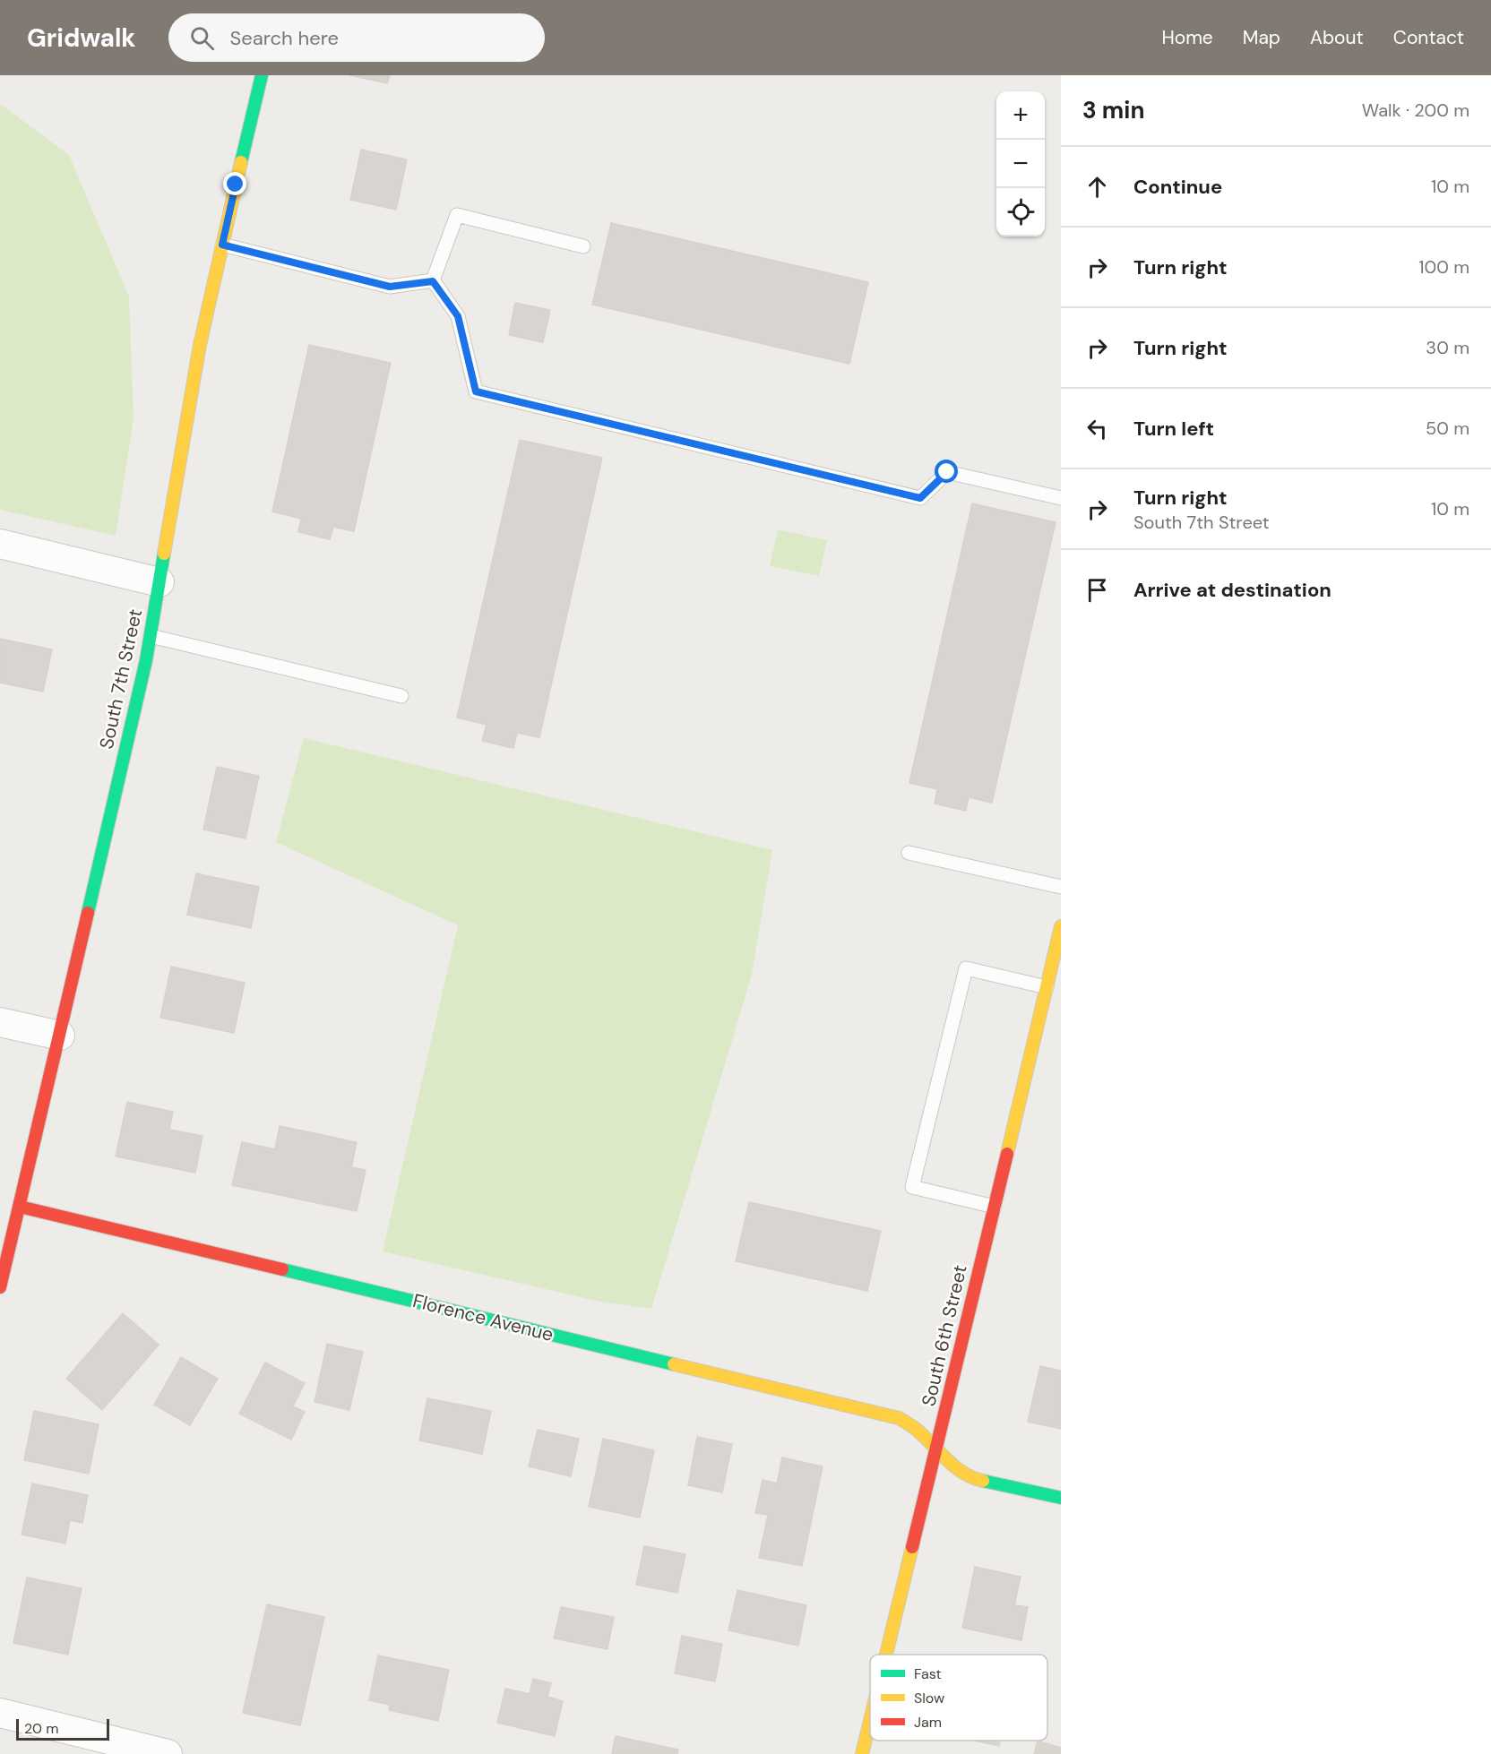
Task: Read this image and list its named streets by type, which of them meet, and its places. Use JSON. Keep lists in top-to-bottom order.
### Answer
{
  "streets": {
    "street": ["South 7th Street", "Florence Avenue", "South 6th Street"]
  },
  "crossings": [
    ["South 7th Street", "Florence Avenue"],
    ["Florence Avenue", "South 6th Street"]
  ],
  "legend": ["Fast", "Slow", "Jam"],
  "scale_bar": "20 m",
  "page": {
    "header": "Gridwalk",
    "search": "Search here",
    "nav": [
      "Home",
      "Map",
      "About",
      "Contact"
    ],
    "heading": ["3 min", "Walk · 200 m"],
    "map_buttons": ["+", "−"],
    "list": [
      ["Continue", "10 m"],
      ["Turn right", "100 m"],
      ["Turn right", "30 m"],
      ["Turn left", "50 m"],
      ["Turn right", "South 7th Street", "10 m"],
      "Arrive at destination"
    ],
    "scale": "20 m"
  }
}
